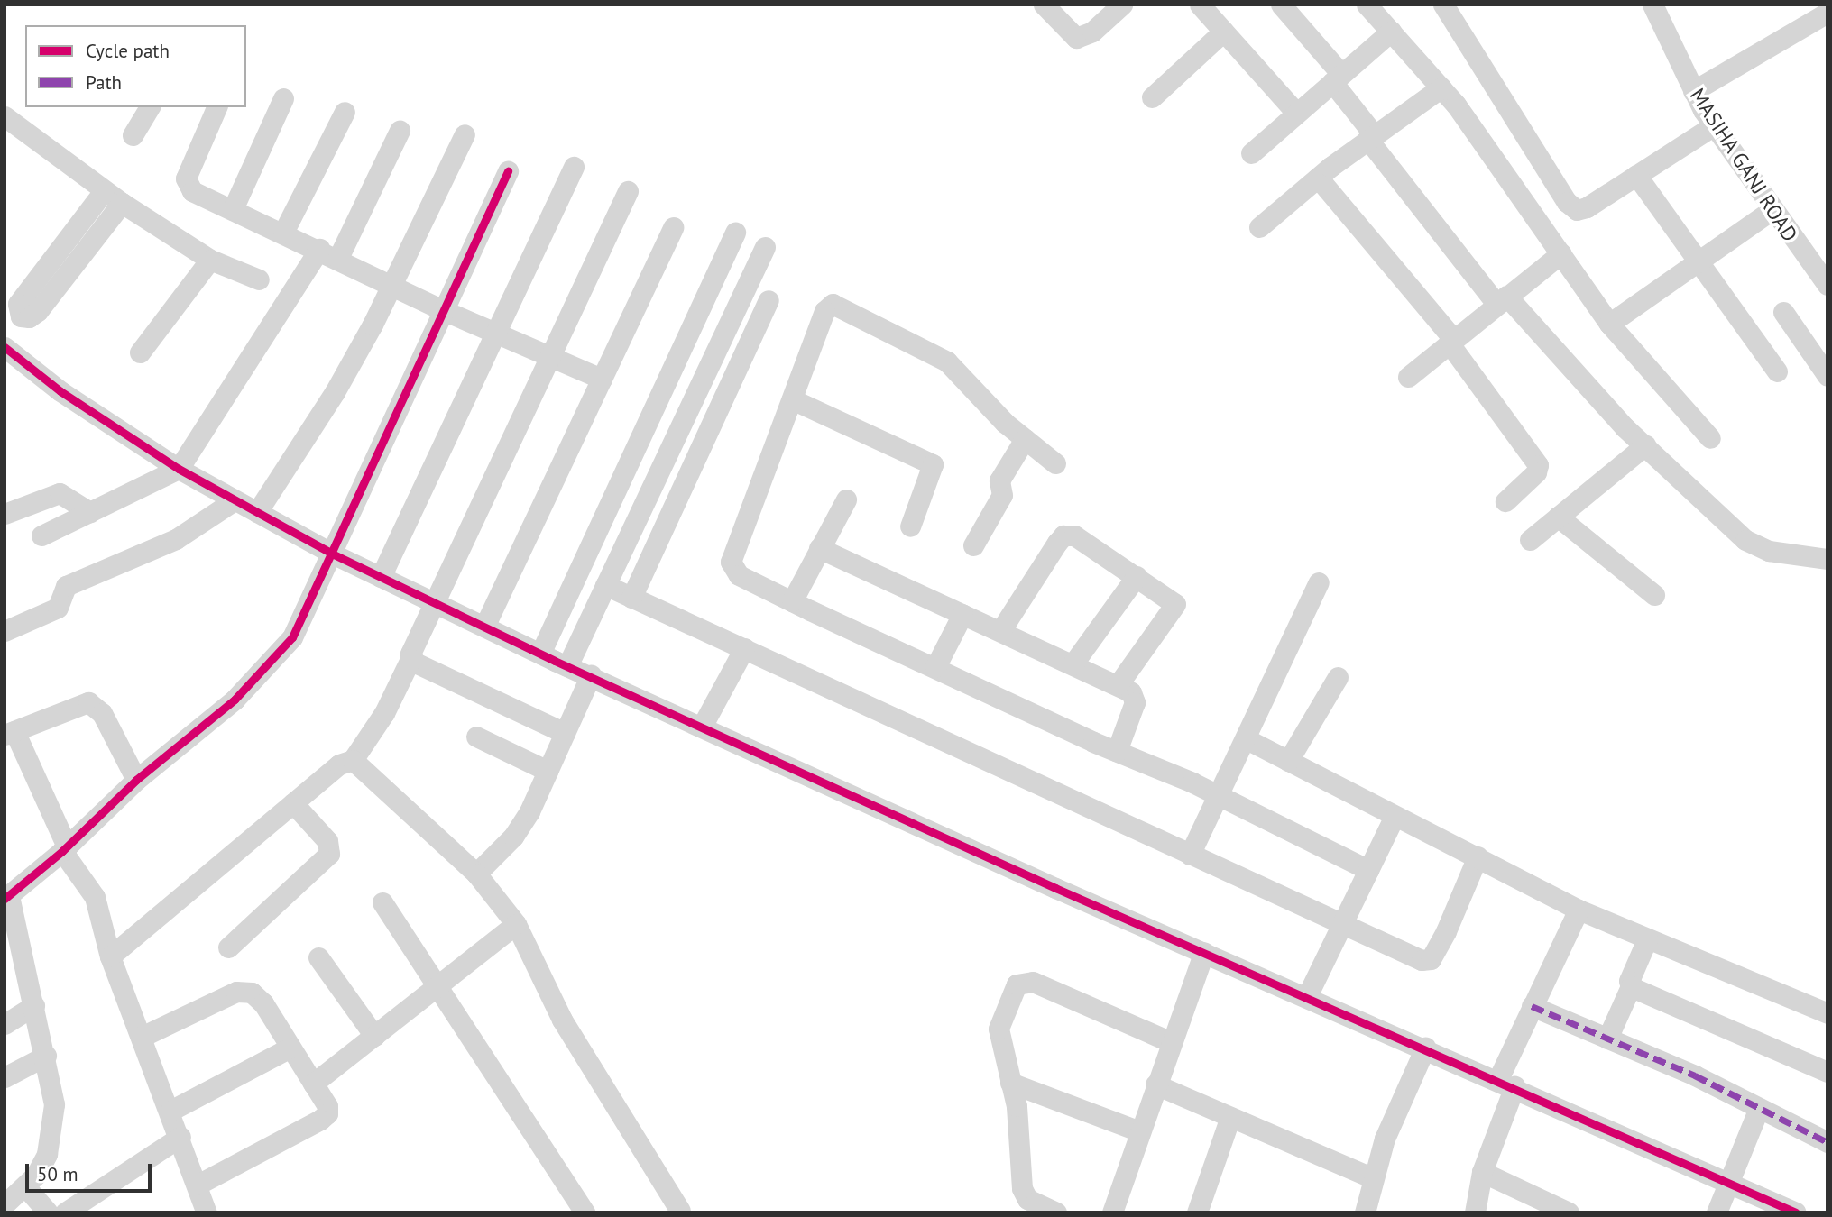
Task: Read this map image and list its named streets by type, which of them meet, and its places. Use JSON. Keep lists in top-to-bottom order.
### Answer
{
  "streets": {
    "street": ["MASIHA GANJ ROAD"]
  },
  "legend": ["Cycle path", "Path"],
  "scale_bar": "50 m"
}
